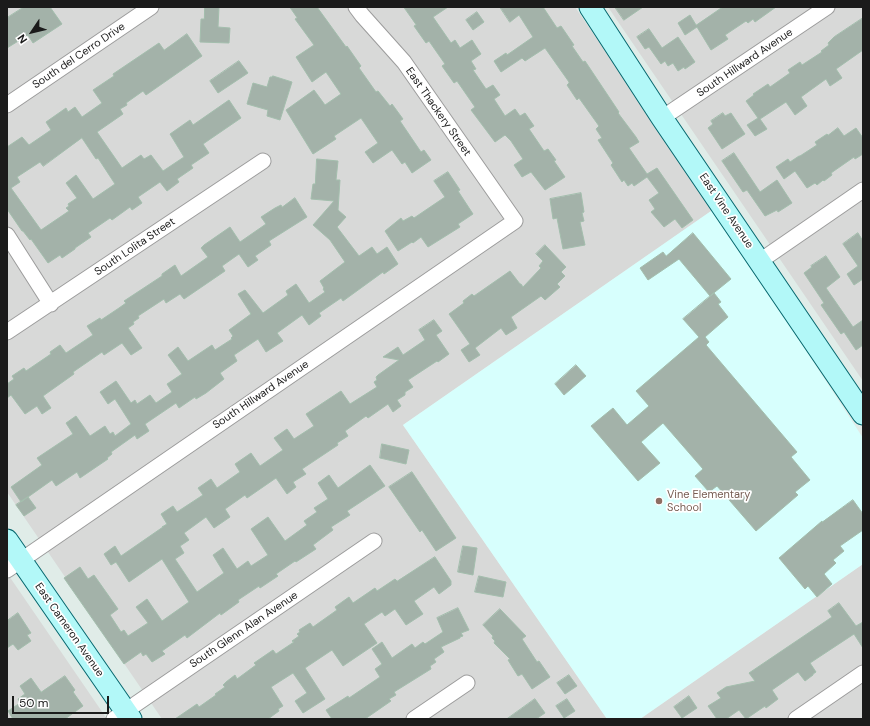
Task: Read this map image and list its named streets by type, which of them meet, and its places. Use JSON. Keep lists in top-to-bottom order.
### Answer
{
  "streets": {
    "street": [
      "South del Cerro Drive",
      "South Hillward Avenue",
      "East Thackery Street",
      "East Vine Avenue",
      "South Lolita Street",
      "East Cameron Avenue",
      "South Glenn Alan Avenue"
    ]
  },
  "crossings": [
    ["South Hillward Avenue", "East Thackery Street"],
    ["South Hillward Avenue", "East Vine Avenue"],
    ["South Hillward Avenue", "East Cameron Avenue"],
    ["East Cameron Avenue", "South Glenn Alan Avenue"]
  ],
  "places": ["Vine Elementary School"],
  "scale_bar": "50 m",
  "north": "bottom left"
}
